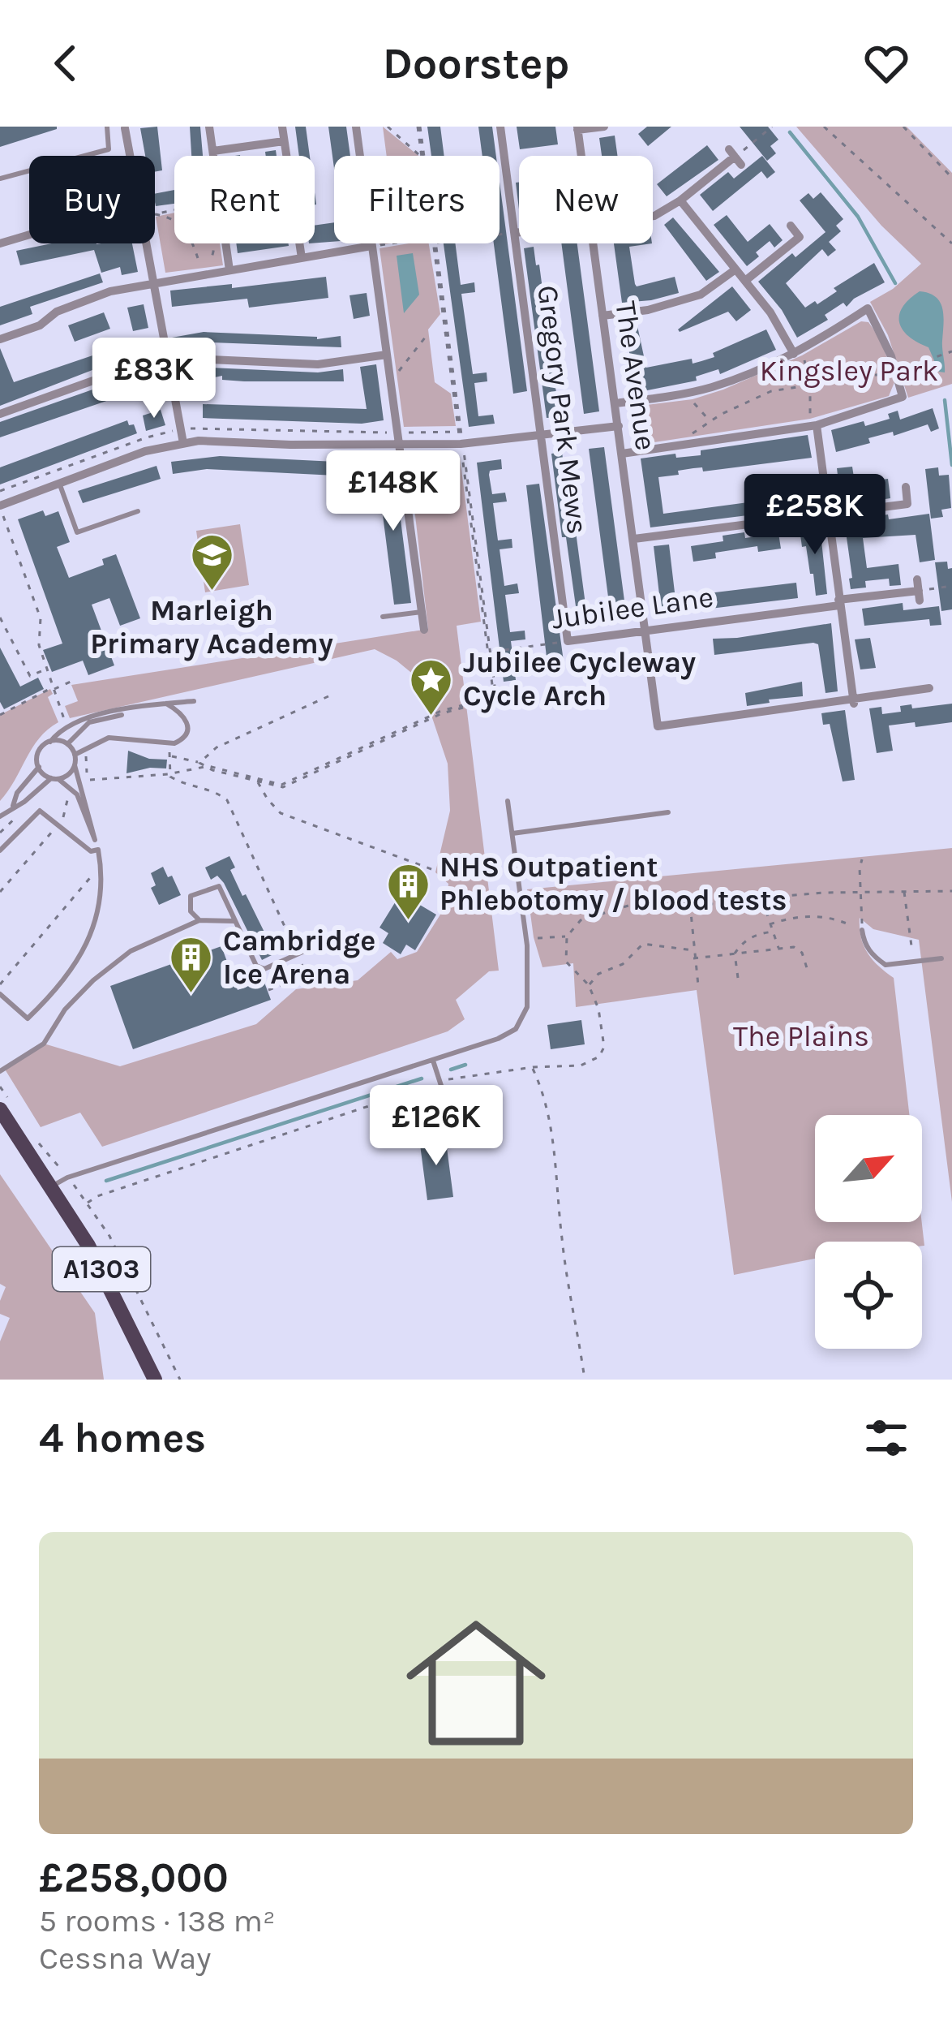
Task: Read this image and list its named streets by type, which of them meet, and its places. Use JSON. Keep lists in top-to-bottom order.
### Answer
{
  "streets": {
    "main road": ["A1303"],
    "street": ["The Avenue", "Gregory Park Mews", "Jubilee Lane"]
  },
  "crossings": [
    ["The Avenue", "Jubilee Lane"],
    ["Gregory Park Mews", "Jubilee Lane"]
  ],
  "parks": ["Kingsley Park", "The Plains"],
  "places": {
    "school or university": ["Marleigh Primary Academy"],
    "place": ["Jubilee Cycleway Cycle Arch"],
    "building": ["NHS Outpatient Phlebotomy / blood tests", "Cambridge Ice Arena"]
  },
  "north": "top right",
  "page": {
    "header": "Doorstep",
    "chip": [
      "Buy",
      "Rent",
      "Filters",
      "New"
    ],
    "price": [
      "£83K",
      "£148K",
      "£258K",
      "£126K"
    ],
    "heading": "4 homes",
    "list": [
      {
        "name": "£258,000",
        "note": "5 rooms · 138 m² · Cessna Way"
      }
    ]
  }
}
